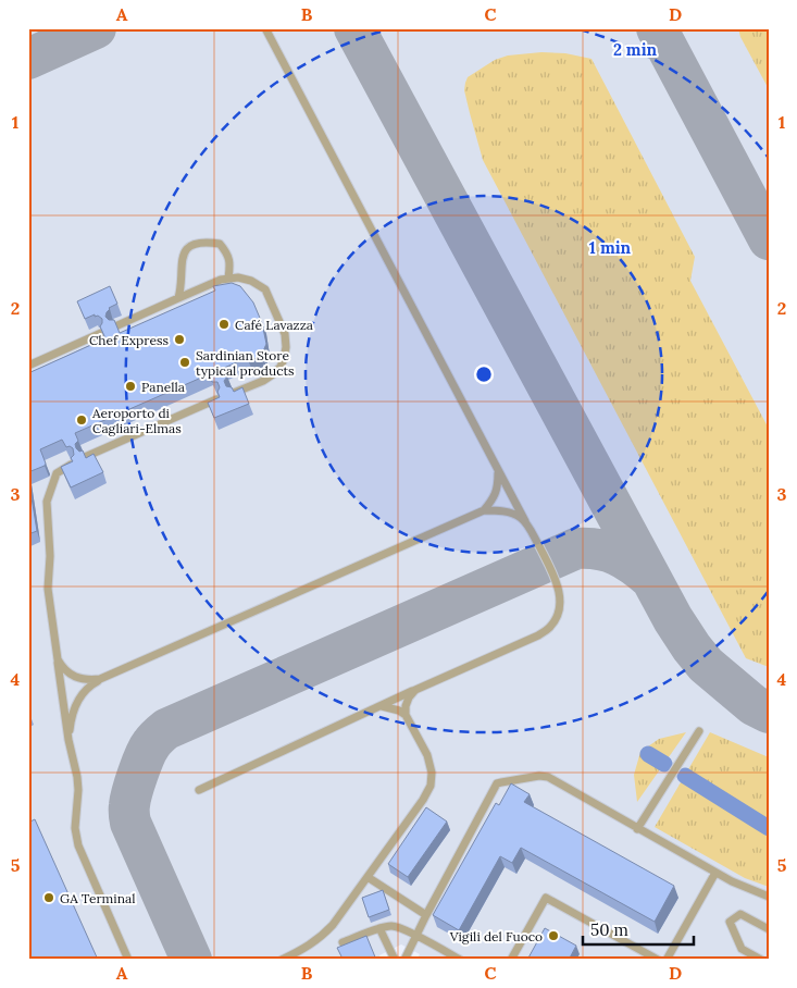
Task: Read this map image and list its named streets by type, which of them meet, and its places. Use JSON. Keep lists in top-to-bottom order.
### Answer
{
  "places": [
    "Café Lavazza",
    "Chef Express",
    "Sardinian Store typical products",
    "Panella",
    "Aeroporto di Cagliari-Elmas",
    "GA Terminal",
    "Vigili del Fuoco"
  ],
  "scale_bar": "50 m",
  "grid": {
    "columns": [
      "A",
      "B",
      "C",
      "D"
    ],
    "rows": [
      "1",
      "2",
      "3",
      "4",
      "5"
    ]
  },
  "rings": ["2 min", "1 min"]
}
